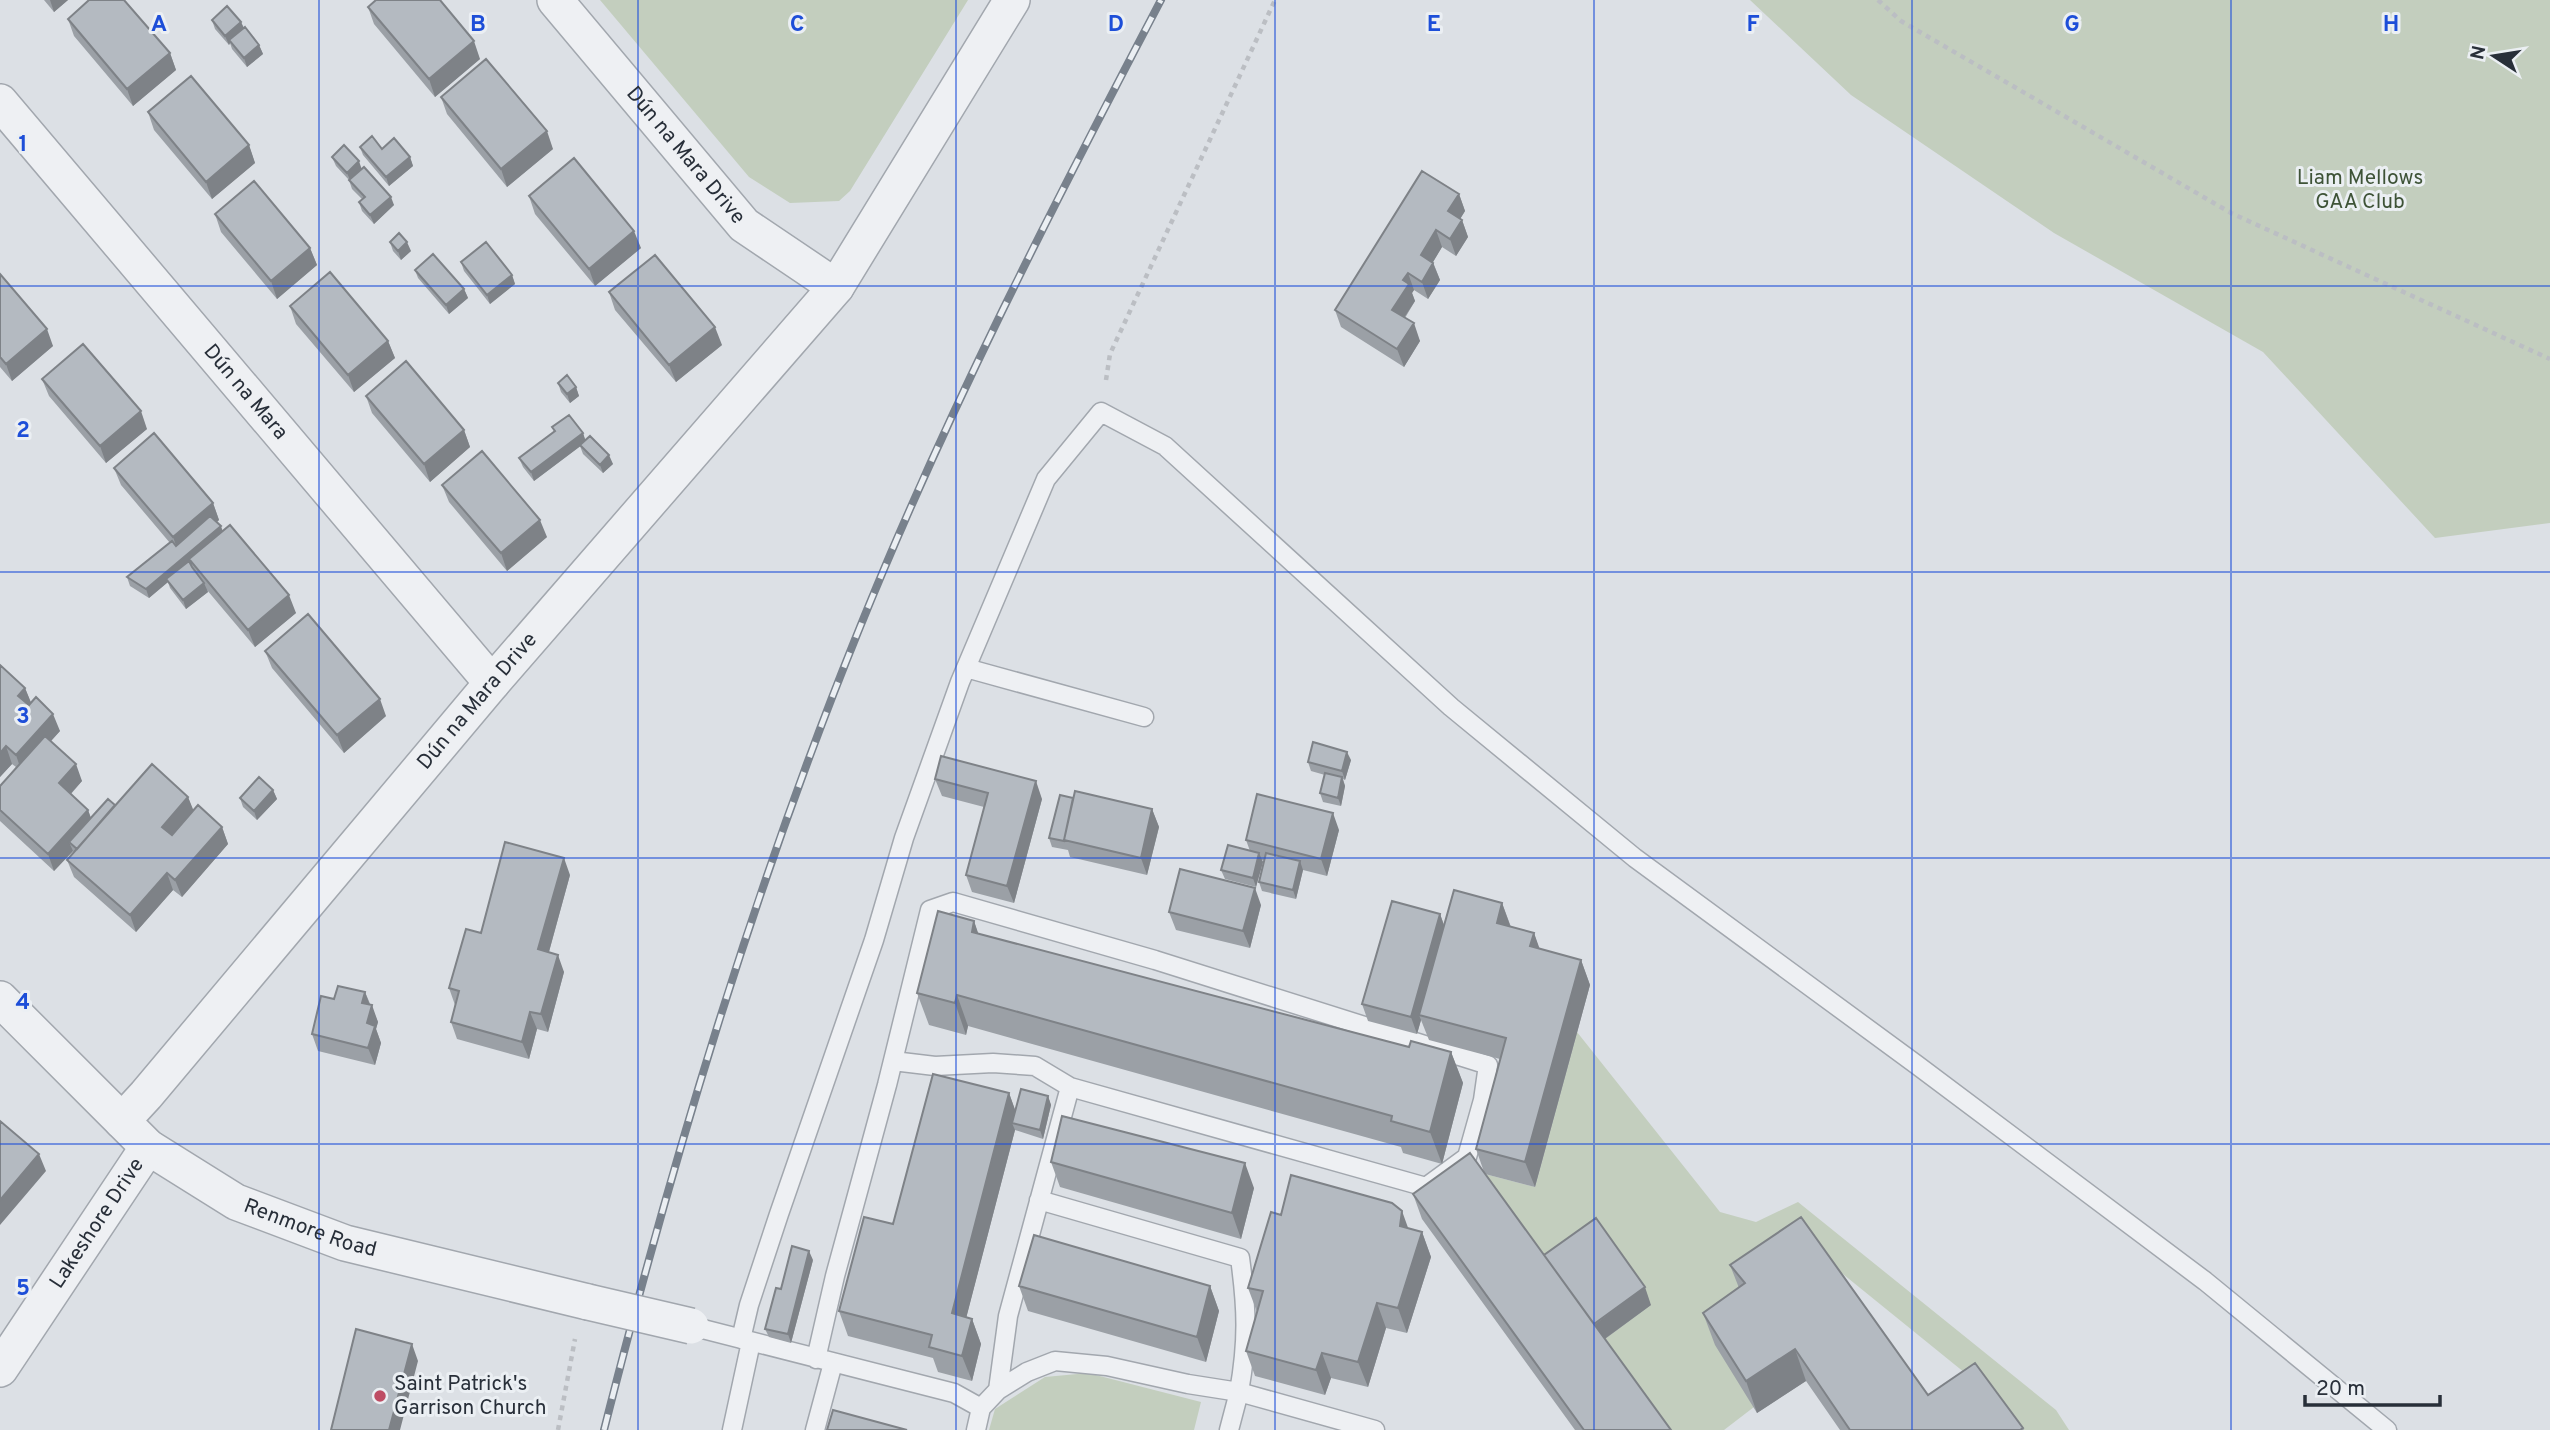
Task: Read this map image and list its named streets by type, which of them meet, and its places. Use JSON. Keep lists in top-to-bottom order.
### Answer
{
  "streets": {
    "street": [
      "Dún na Mara Drive",
      "Dún na Mara",
      "Lakeshore Drive",
      "Renmore Road"
    ]
  },
  "crossings": [
    ["Dún na Mara Drive", "Dún na Mara"],
    ["Dún na Mara Drive", "Renmore Road"],
    ["Lakeshore Drive", "Renmore Road"]
  ],
  "parks": ["Liam Mellows GAA Club"],
  "places": ["Saint Patrick's Garrison Church"],
  "scale_bar": "20 m",
  "north": "left",
  "grid": {
    "columns": [
      "A",
      "B",
      "C",
      "D",
      "E",
      "F",
      "G",
      "H"
    ],
    "rows": [
      "1",
      "2",
      "3",
      "4",
      "5"
    ]
  }
}
